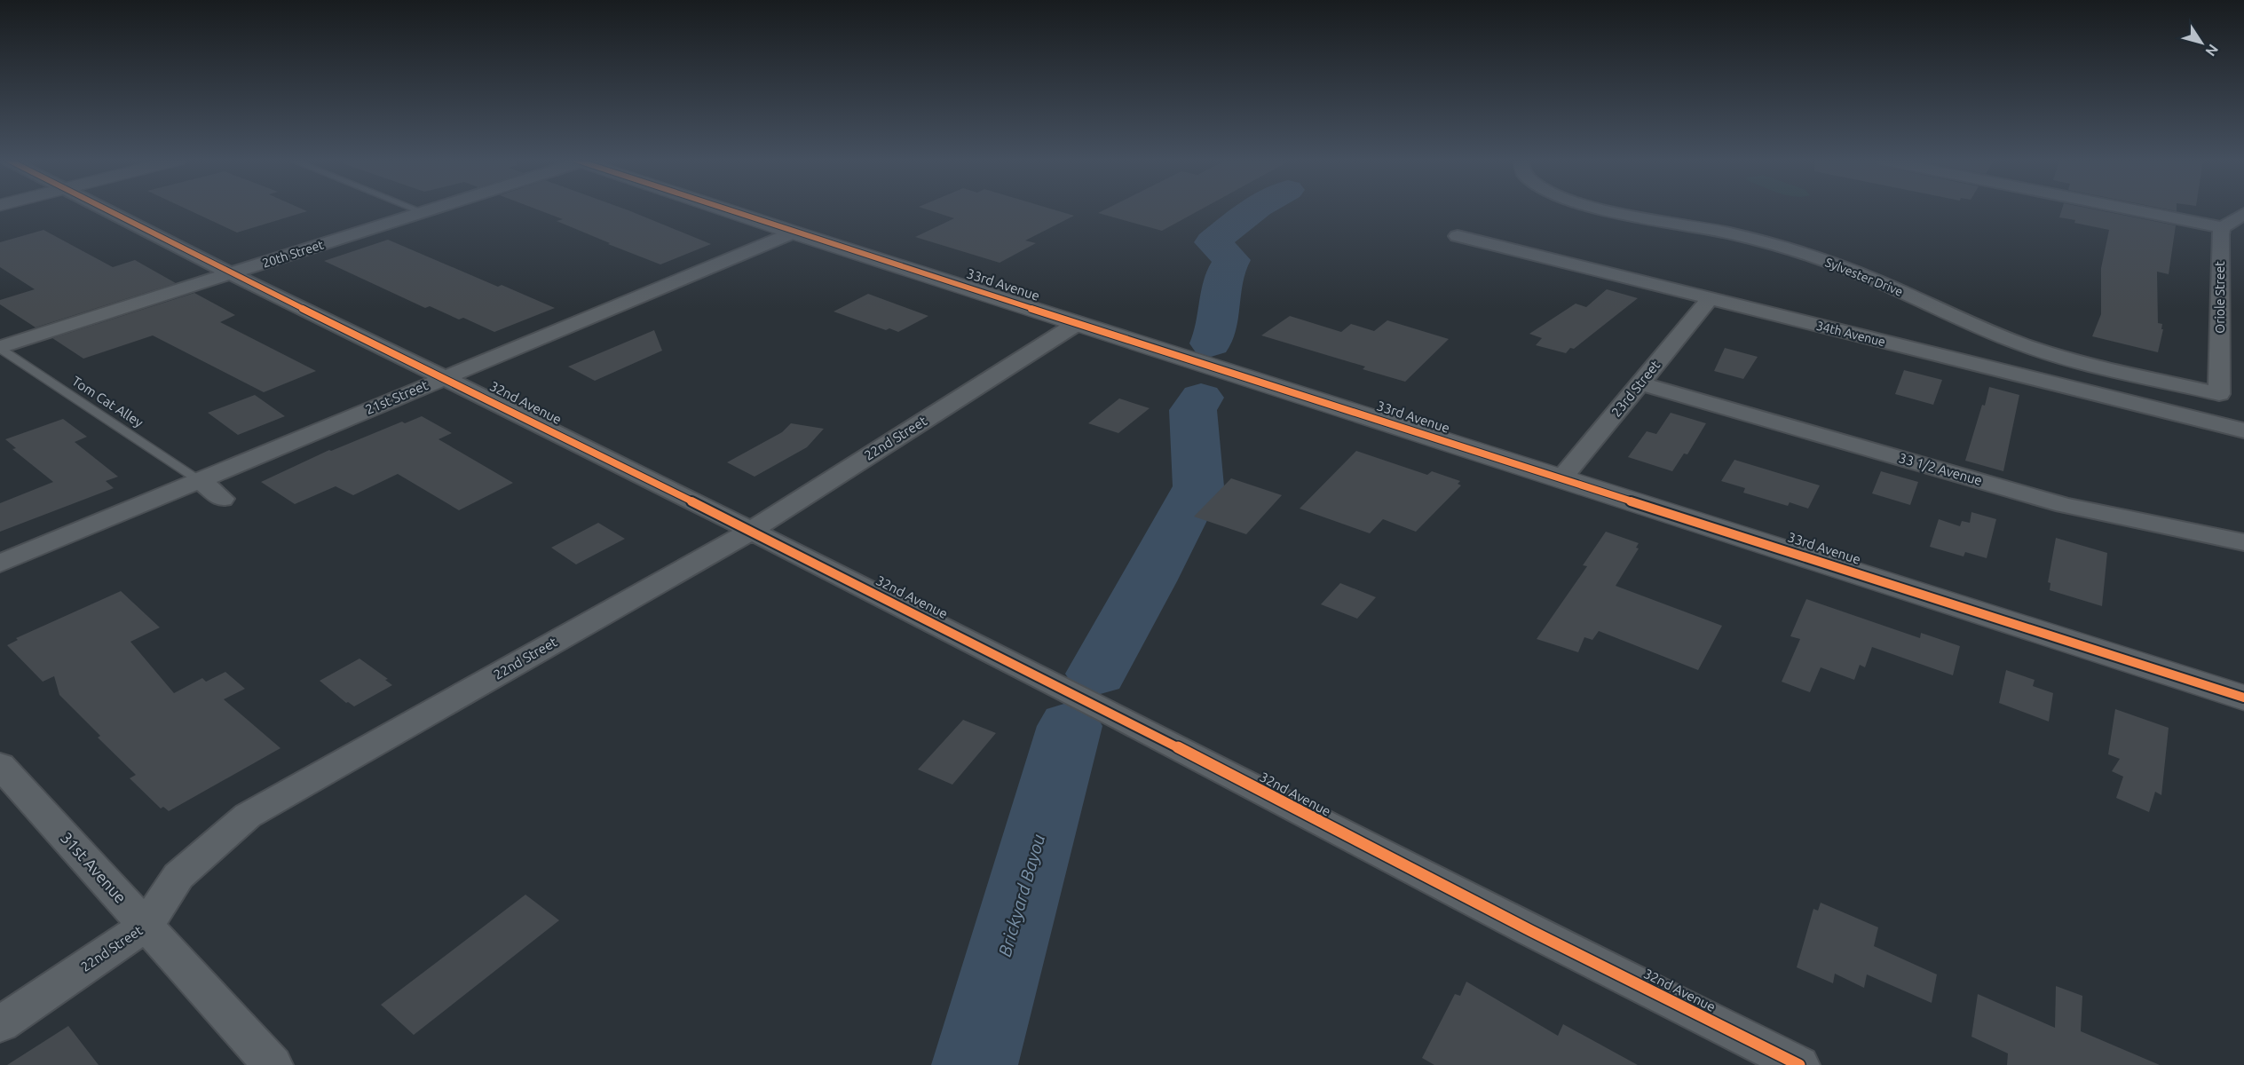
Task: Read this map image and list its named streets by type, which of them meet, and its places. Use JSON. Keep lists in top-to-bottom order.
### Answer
{
  "streets": {
    "street": [
      "20th Street",
      "Sylvester Drive",
      "33rd Avenue",
      "Oriole Street",
      "34th Avenue",
      "23rd Street",
      "21st Street",
      "32nd Avenue",
      "22nd Street",
      "33 1/2 Avenue",
      "31st Avenue"
    ],
    "lane": ["Tom Cat Alley"]
  },
  "crossings": [
    ["20th Street", "Tom Cat Alley"],
    ["20th Street", "32nd Avenue"],
    ["Sylvester Drive", "Oriole Street"],
    ["33rd Avenue", "23rd Street"],
    ["33rd Avenue", "21st Street"],
    ["33rd Avenue", "22nd Street"],
    ["34th Avenue", "23rd Street"],
    ["23rd Street", "33 1/2 Avenue"],
    ["21st Street", "Tom Cat Alley"],
    ["21st Street", "32nd Avenue"],
    ["32nd Avenue", "22nd Street"],
    ["22nd Street", "31st Avenue"]
  ],
  "water": ["Brickyard Bayou"],
  "north": "bottom right"
}
